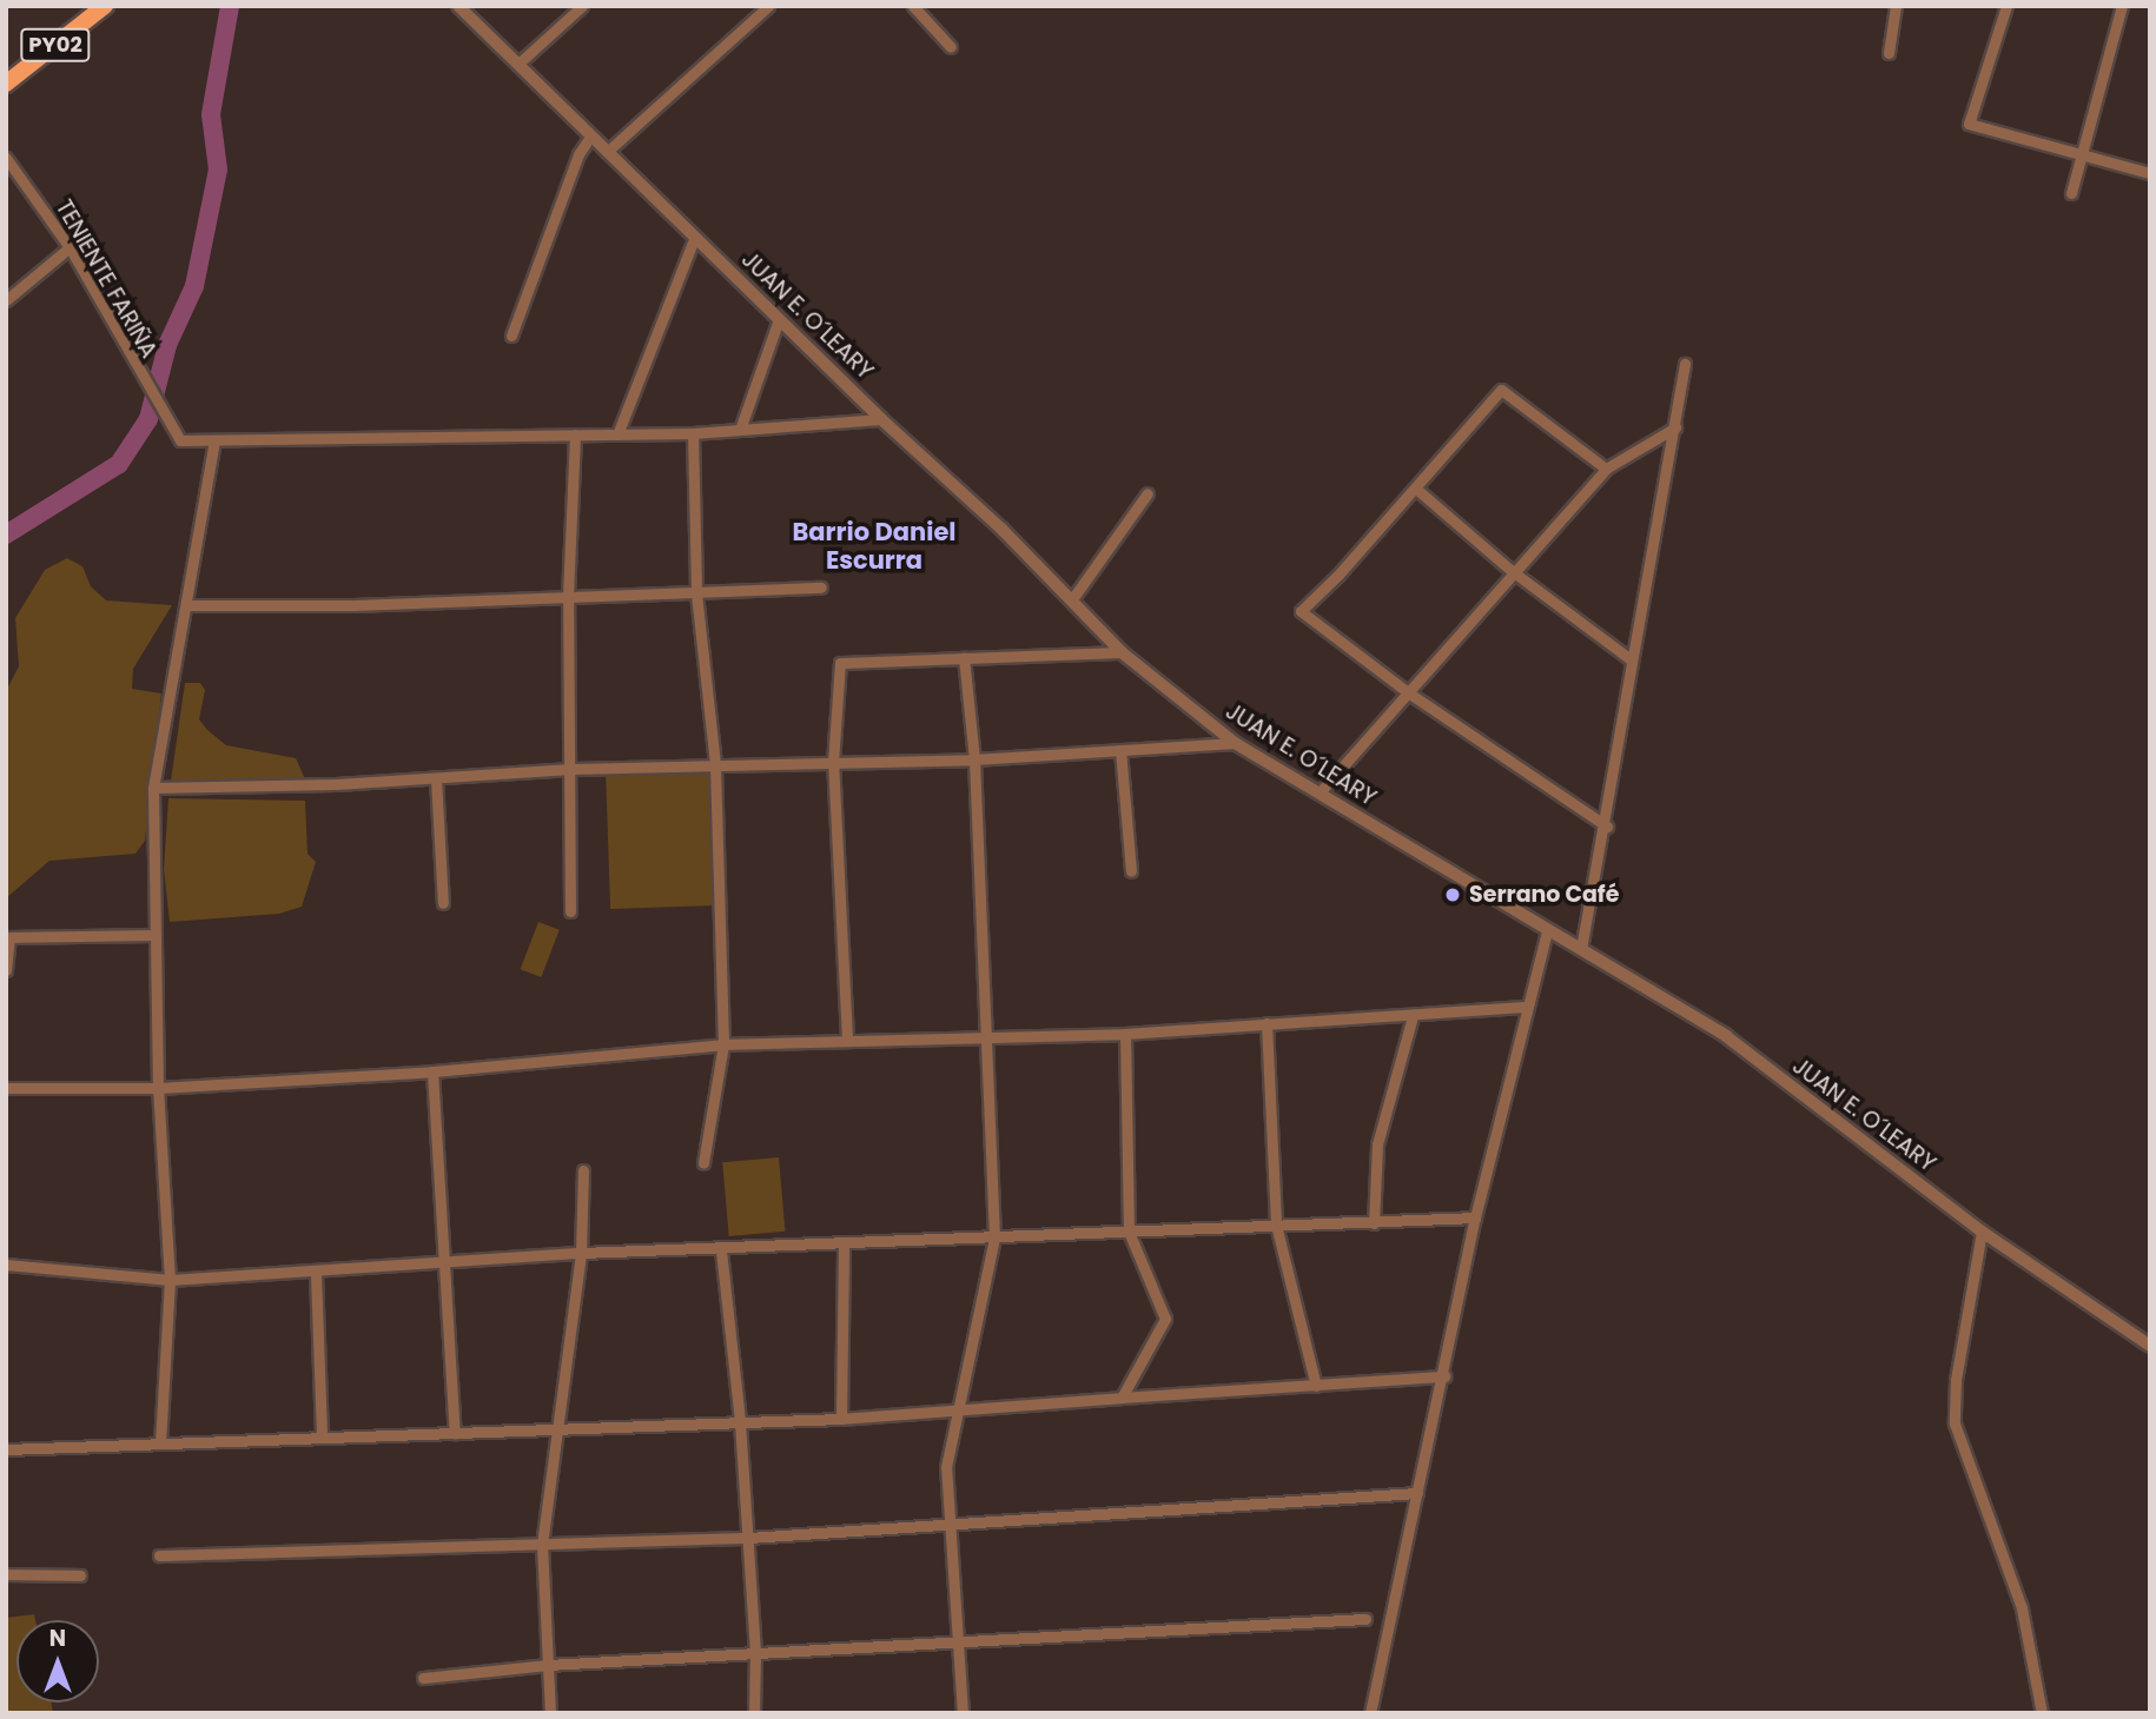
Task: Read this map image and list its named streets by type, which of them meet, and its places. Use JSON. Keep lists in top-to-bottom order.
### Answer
{
  "streets": {
    "main road": ["PY02"],
    "street": ["TENIENTE FARIÑA", "JUAN E. O´LEARY"]
  },
  "districts": ["Barrio Daniel Escurra"],
  "places": ["Serrano Café"],
  "north": "top"
}
